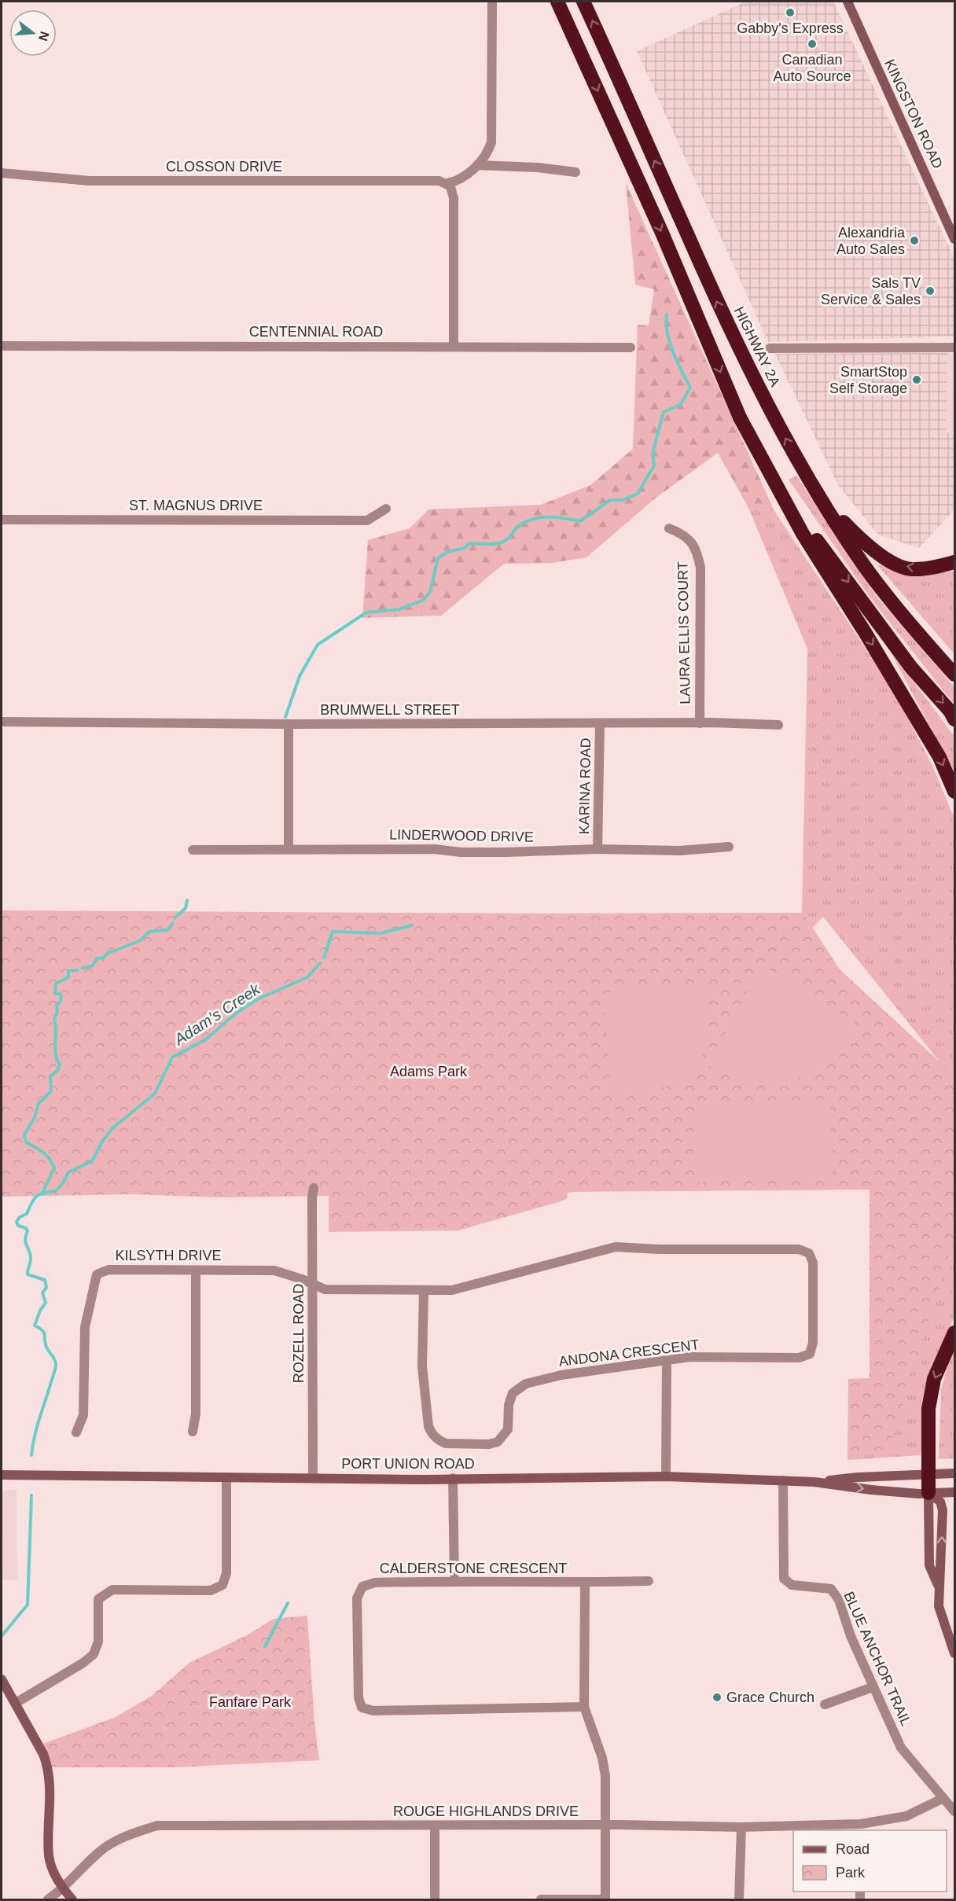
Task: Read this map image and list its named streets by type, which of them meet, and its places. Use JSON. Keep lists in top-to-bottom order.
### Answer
{
  "streets": {
    "highway": ["HIGHWAY 2A"],
    "main road": ["KINGSTON ROAD", "PORT UNION ROAD"],
    "street": [
      "CLOSSON DRIVE",
      "CENTENNIAL ROAD",
      "ST. MAGNUS DRIVE",
      "LAURA ELLIS COURT",
      "BRUMWELL STREET",
      "KARINA ROAD",
      "LINDERWOOD DRIVE",
      "KILSYTH DRIVE",
      "ROZELL ROAD",
      "ANDONA CRESCENT",
      "CALDERSTONE CRESCENT",
      "BLUE ANCHOR TRAIL",
      "ROUGE HIGHLANDS DRIVE"
    ]
  },
  "crossings": [
    ["LAURA ELLIS COURT", "BRUMWELL STREET"],
    ["BRUMWELL STREET", "KARINA ROAD"],
    ["KARINA ROAD", "LINDERWOOD DRIVE"],
    ["KILSYTH DRIVE", "ROZELL ROAD"],
    ["KILSYTH DRIVE", "ANDONA CRESCENT"],
    ["ROZELL ROAD", "ANDONA CRESCENT"],
    ["ROZELL ROAD", "PORT UNION ROAD"],
    ["PORT UNION ROAD", "BLUE ANCHOR TRAIL"],
    ["BLUE ANCHOR TRAIL", "ROUGE HIGHLANDS DRIVE"]
  ],
  "water": ["Adam's Creek"],
  "parks": ["Adams Park", "Fanfare Park"],
  "places": [
    "Gabby's Express",
    "Canadian Auto Source",
    "Alexandria Auto Sales",
    "Sals TV Service & Sales",
    "SmartStop Self Storage",
    "Grace Church"
  ],
  "legend": ["Road", "Park"],
  "north": "right"
}
